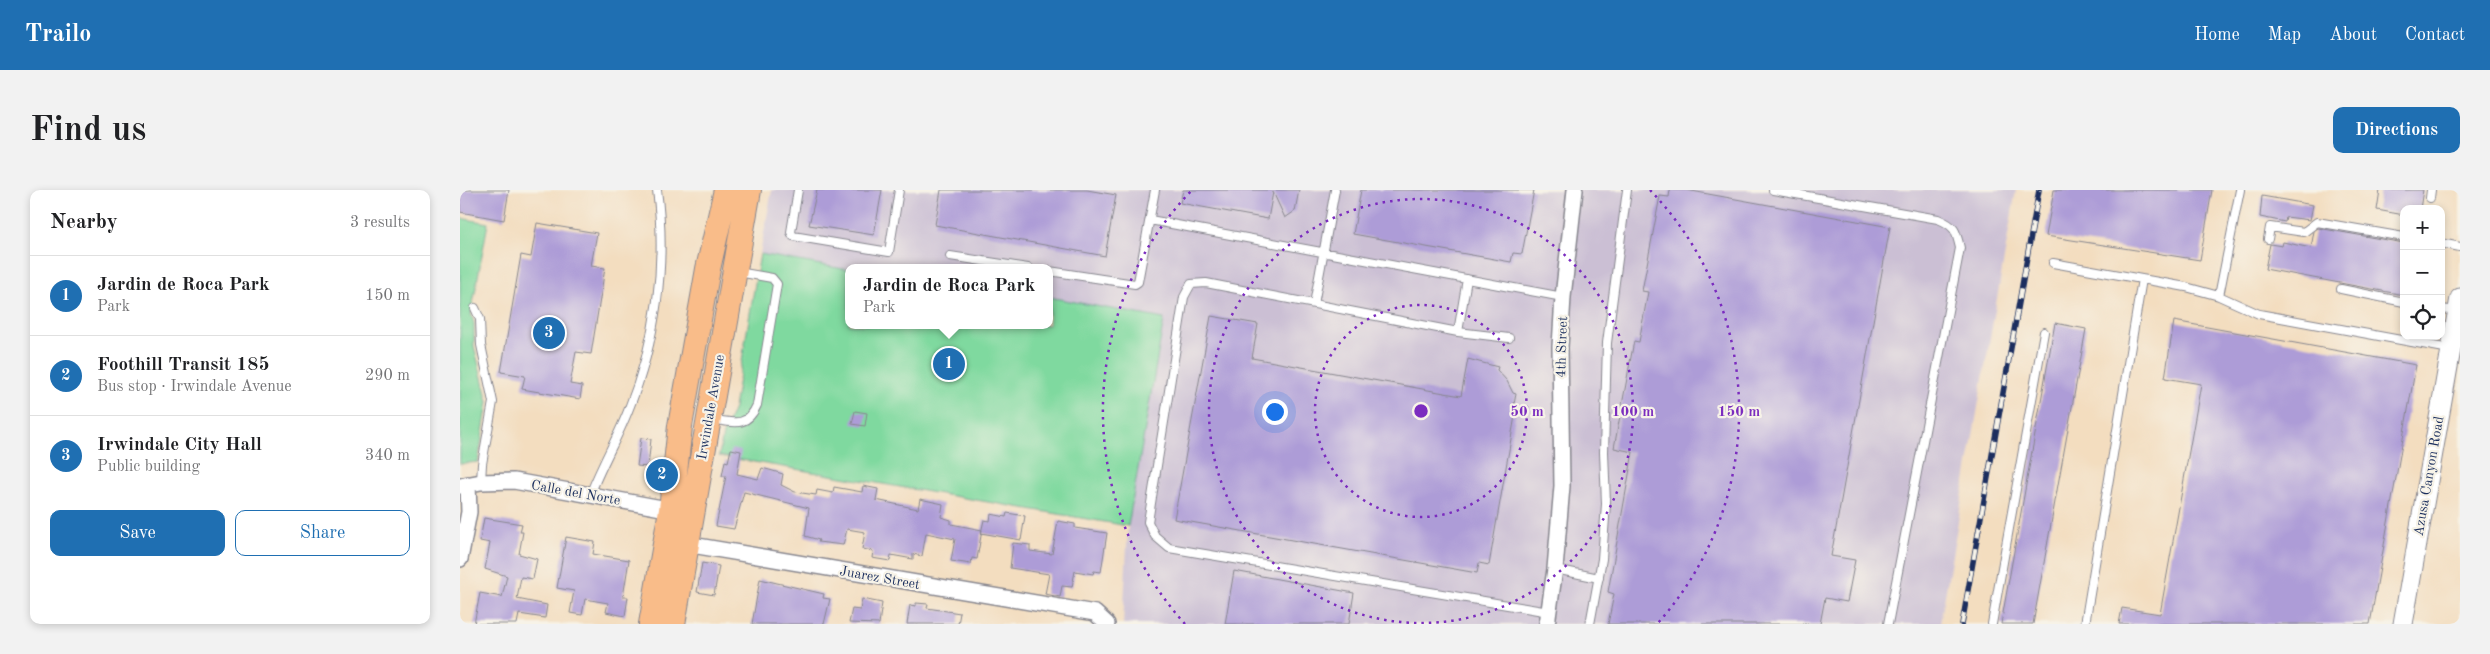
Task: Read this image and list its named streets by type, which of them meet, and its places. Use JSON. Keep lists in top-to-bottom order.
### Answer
{
  "streets": {
    "main road": ["Irwindale Avenue"],
    "street": [
      "4th Street",
      "Azusa Canyon Road",
      "Calle del Norte",
      "Juarez Street"
    ]
  },
  "crossings": [
    ["Irwindale Avenue", "Calle del Norte"],
    ["Irwindale Avenue", "Juarez Street"]
  ],
  "page": {
    "header": "Trailo",
    "nav": [
      "Home",
      "Map",
      "About",
      "Contact"
    ],
    "buttons": [
      "Directions",
      ["Save", "Share"]
    ],
    "title": "Find us",
    "heading": ["Nearby", "3 results"],
    "map_buttons": ["+", "−"],
    "list": [
      {
        "mark": "1",
        "name": "Jardin de Roca Park",
        "note": "Park",
        "value": "150 m"
      },
      {
        "mark": "2",
        "name": "Foothill Transit 185",
        "note": "Bus stop · Irwindale Avenue",
        "value": "290 m"
      },
      {
        "mark": "3",
        "name": "Irwindale City Hall",
        "note": "Public building",
        "value": "340 m"
      }
    ],
    "popup": ["Jardin de Roca Park", "Park"],
    "pins": ["3", "1", "2"]
  },
  "rings": ["50 m", "100 m", "150 m"]
}
